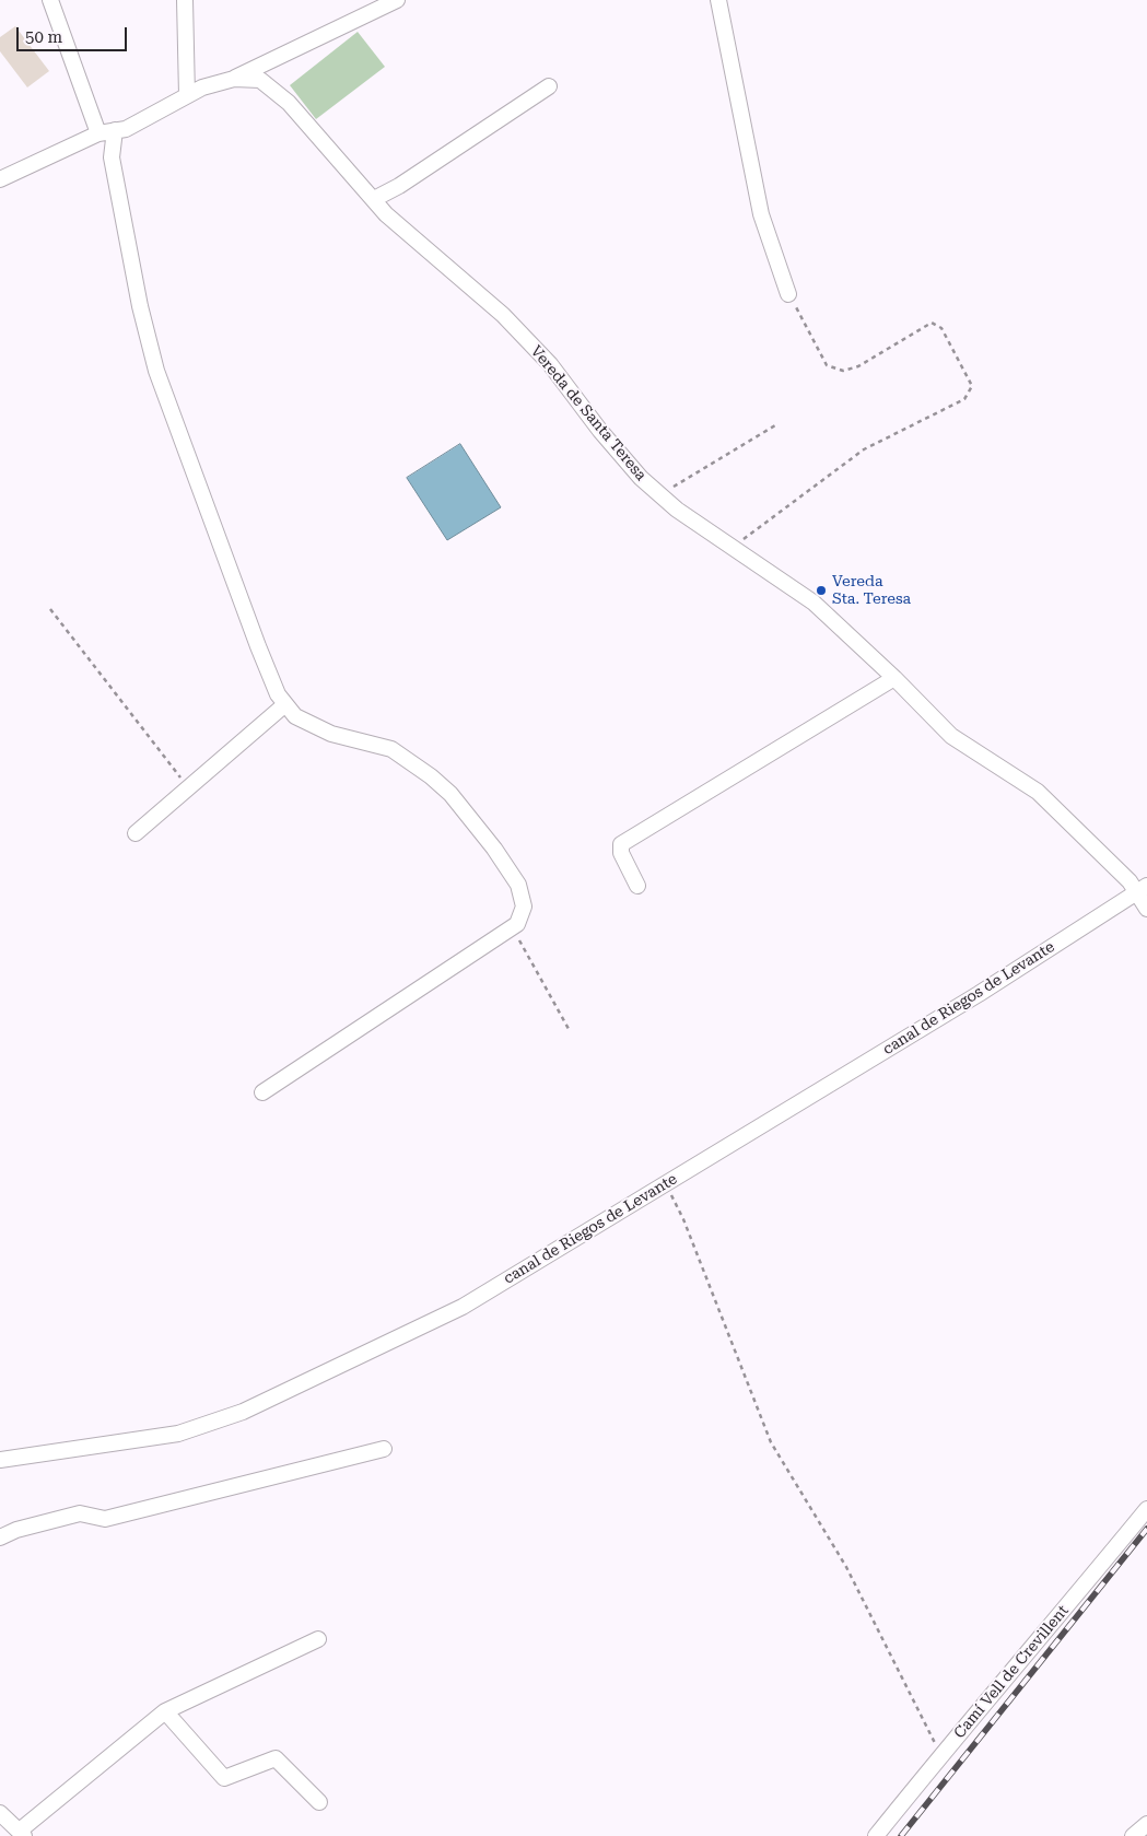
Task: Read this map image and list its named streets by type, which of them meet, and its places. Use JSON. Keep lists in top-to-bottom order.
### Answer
{
  "streets": {
    "street": ["Vereda de Santa Teresa", "canal de Riegos de Levante", "Camí Vell de Crevillent"]
  },
  "crossings": [
    ["Vereda de Santa Teresa", "canal de Riegos de Levante"]
  ],
  "places": ["Vereda Sta. Teresa"],
  "scale_bar": "50 m"
}
